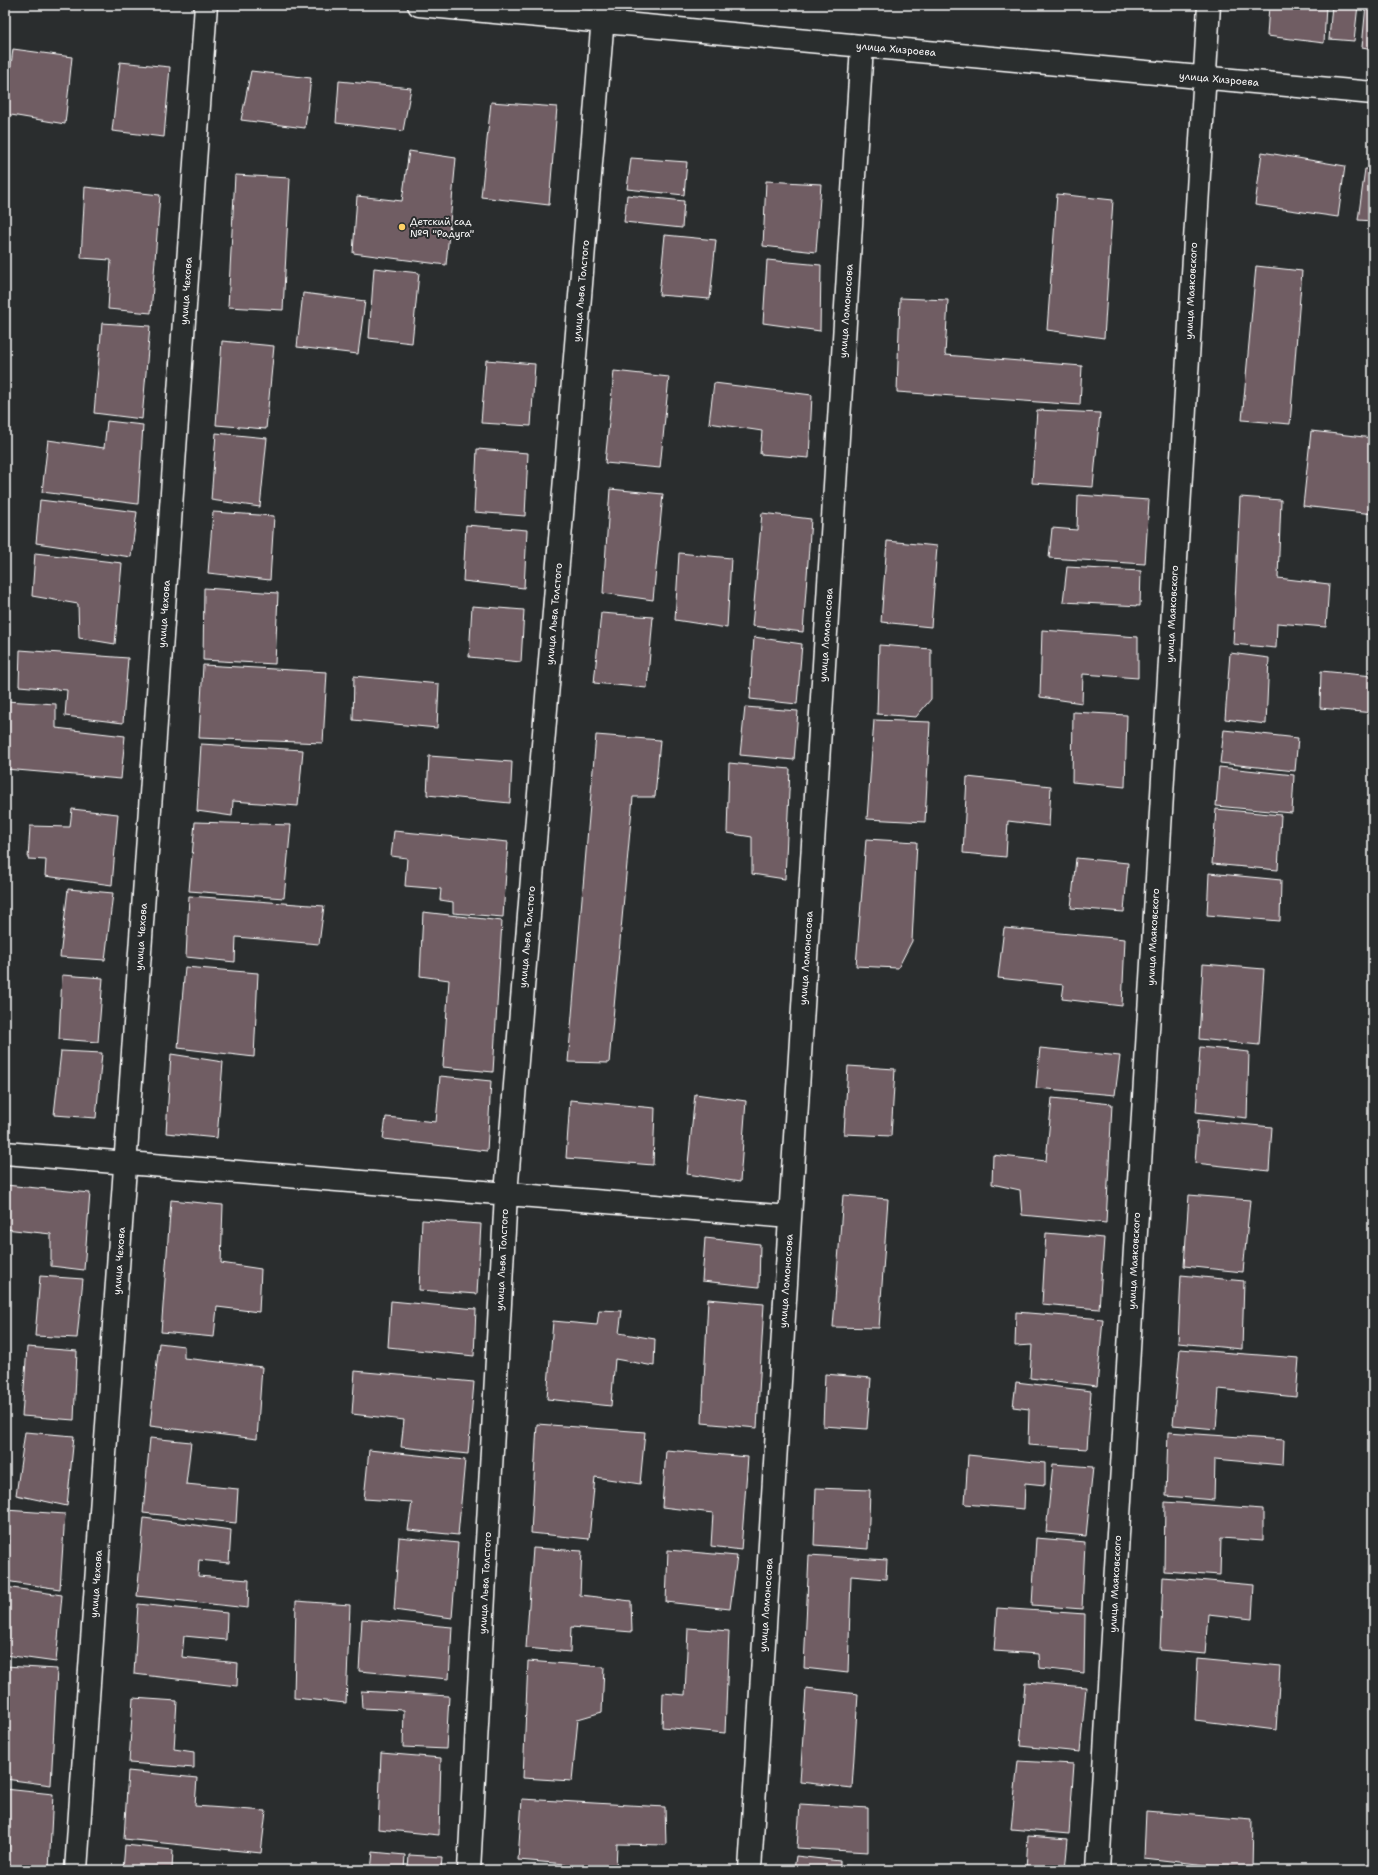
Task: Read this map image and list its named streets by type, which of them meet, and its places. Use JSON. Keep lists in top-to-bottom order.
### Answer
{
  "streets": {
    "street": [
      "улица Хизроева",
      "улица Чехова",
      "улица Льва Толстого",
      "улица Маяковского",
      "улица Ломоносова"
    ]
  },
  "crossings": [
    ["улица Хизроева", "улица Льва Толстого"],
    ["улица Хизроева", "улица Маяковского"],
    ["улица Хизроева", "улица Ломоносова"]
  ],
  "places": ["Детский сад №9 \"Радуга\""]
}
